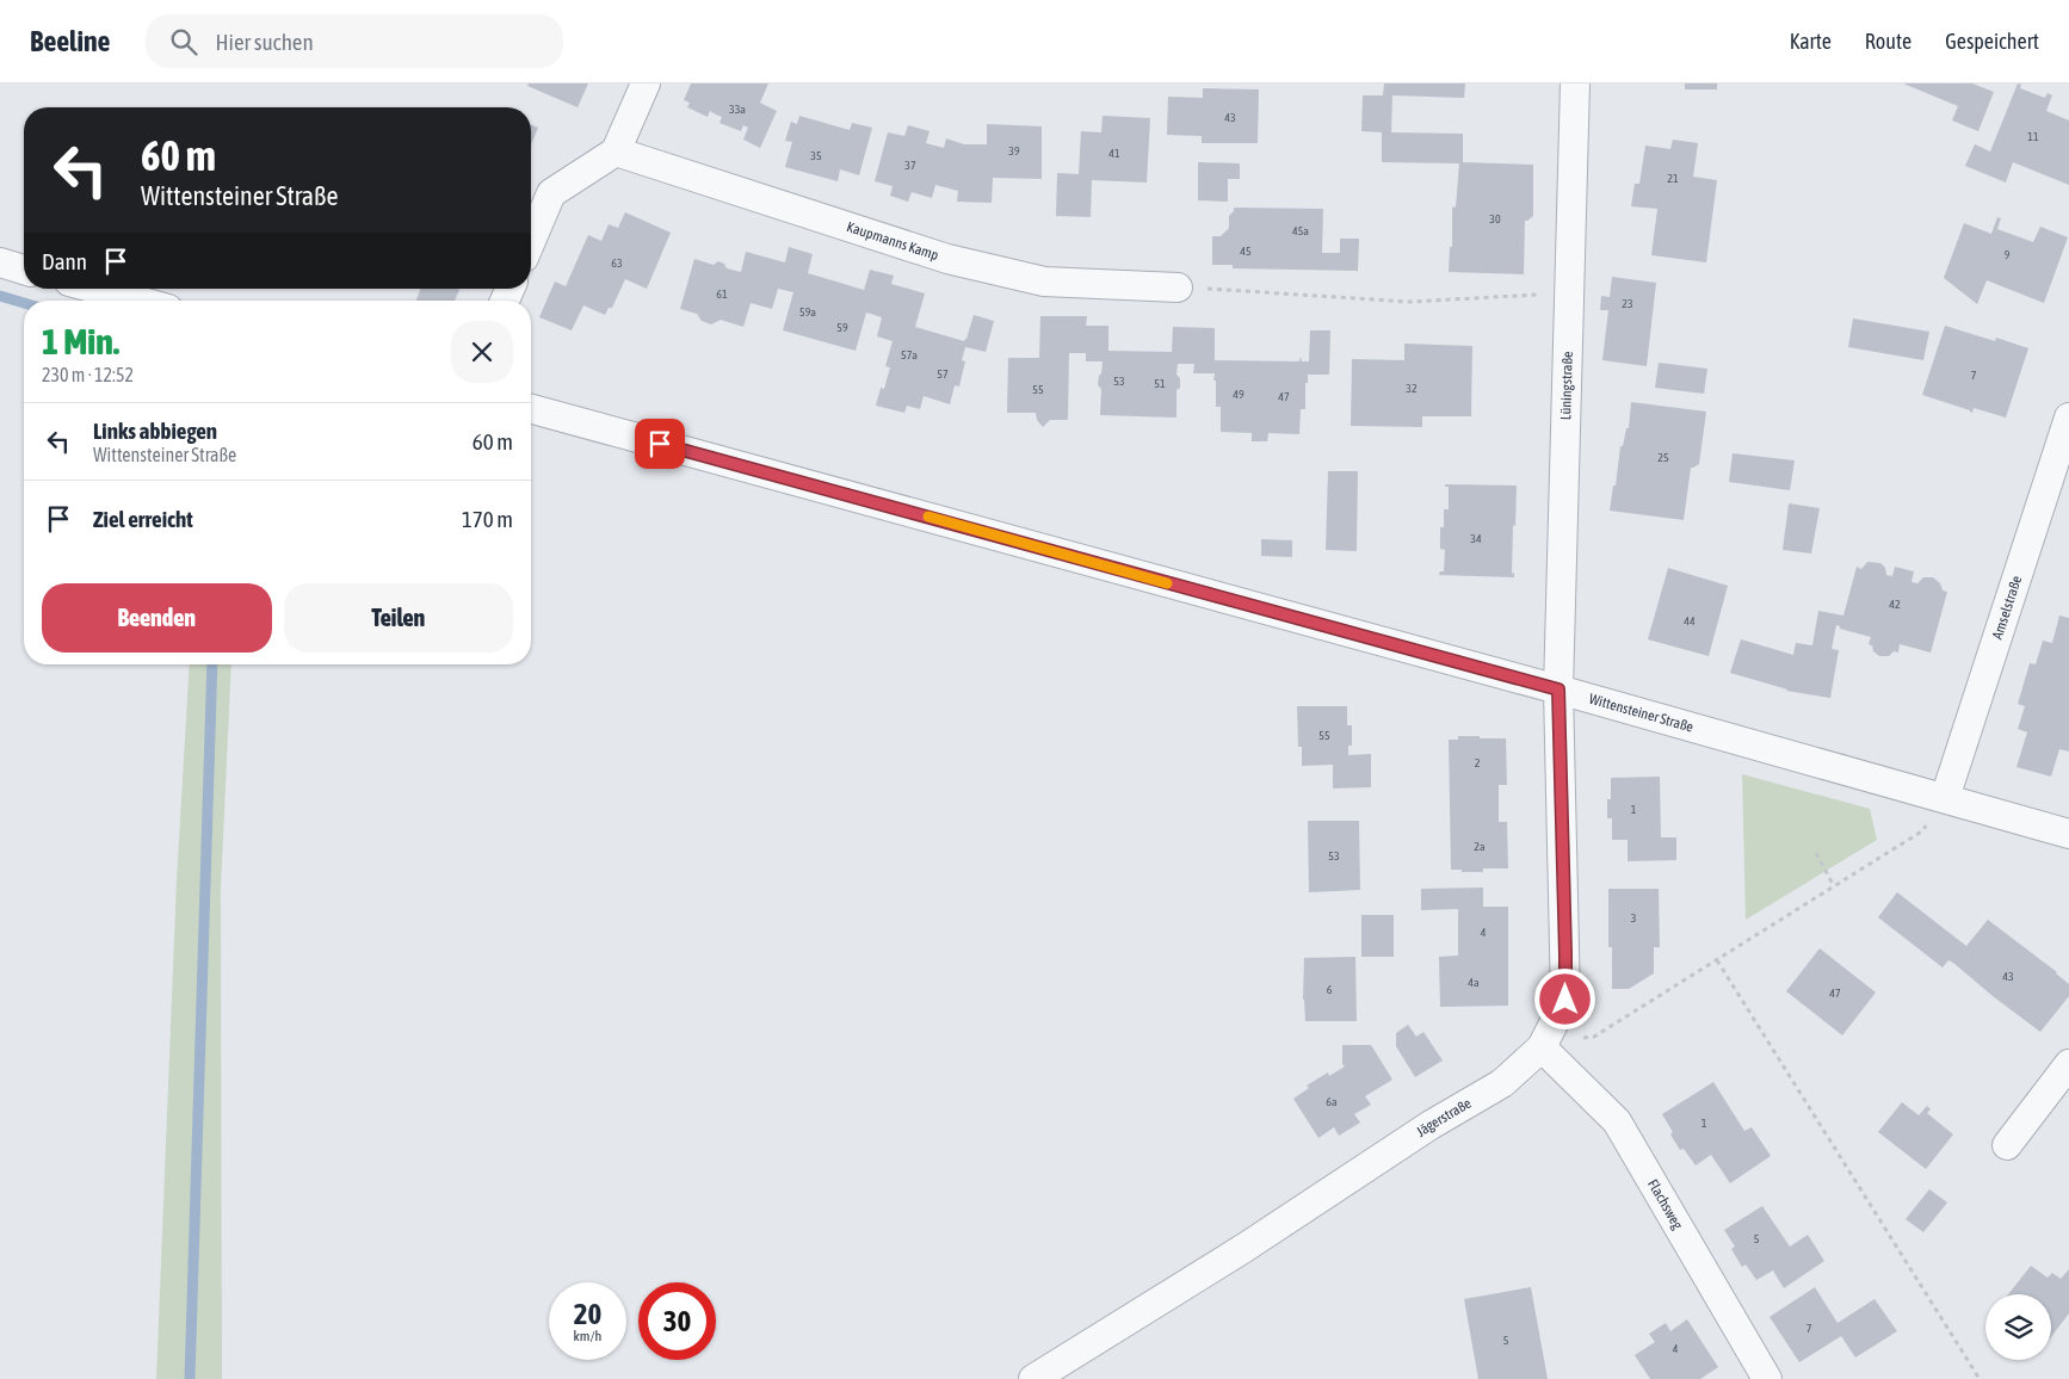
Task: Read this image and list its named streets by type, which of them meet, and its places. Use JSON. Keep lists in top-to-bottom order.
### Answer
{
  "streets": {
    "street": [
      "Kaupmanns Kamp",
      "Lüningstraße",
      "Amselstraße",
      "Wittensteiner Straße",
      "Jägerstraße",
      "Flachsweg"
    ]
  },
  "crossings": [
    ["Lüningstraße", "Wittensteiner Straße"],
    ["Lüningstraße", "Jägerstraße"],
    ["Amselstraße", "Wittensteiner Straße"],
    ["Wittensteiner Straße", "Jägerstraße"],
    ["Jägerstraße", "Flachsweg"]
  ],
  "house_numbers": [
    "33a",
    "43",
    "11",
    "39",
    "41",
    "35",
    "37",
    "21",
    "30",
    "45a",
    "45",
    "9",
    "63",
    "61",
    "23",
    "59a",
    "59",
    "57a",
    "57",
    "7",
    "53",
    "51",
    "32",
    "55",
    "49",
    "47",
    "25",
    "34",
    "42",
    "44",
    "55",
    "2",
    "1",
    "2a",
    "53",
    "3",
    "4",
    "43",
    "4a",
    "6",
    "47",
    "6a",
    "1",
    "5",
    "7",
    "5",
    "4"
  ],
  "page": {
    "header": "Beeline",
    "search": "Hier suchen",
    "nav": ["Karte", "Route", "Gespeichert"],
    "turn": ["60 m", "Wittensteiner Straße"],
    "then": "Dann",
    "heading": ["1 Min.", "230 m · 12:52"],
    "list": [
      {
        "name": "Links abbiegen",
        "note": "Wittensteiner Straße",
        "value": "60 m"
      },
      {
        "name": "Ziel erreicht",
        "value": "170 m"
      }
    ],
    "buttons": ["Beenden", "Teilen"],
    "speed": "20 km/h",
    "limit": "30"
  }
}
